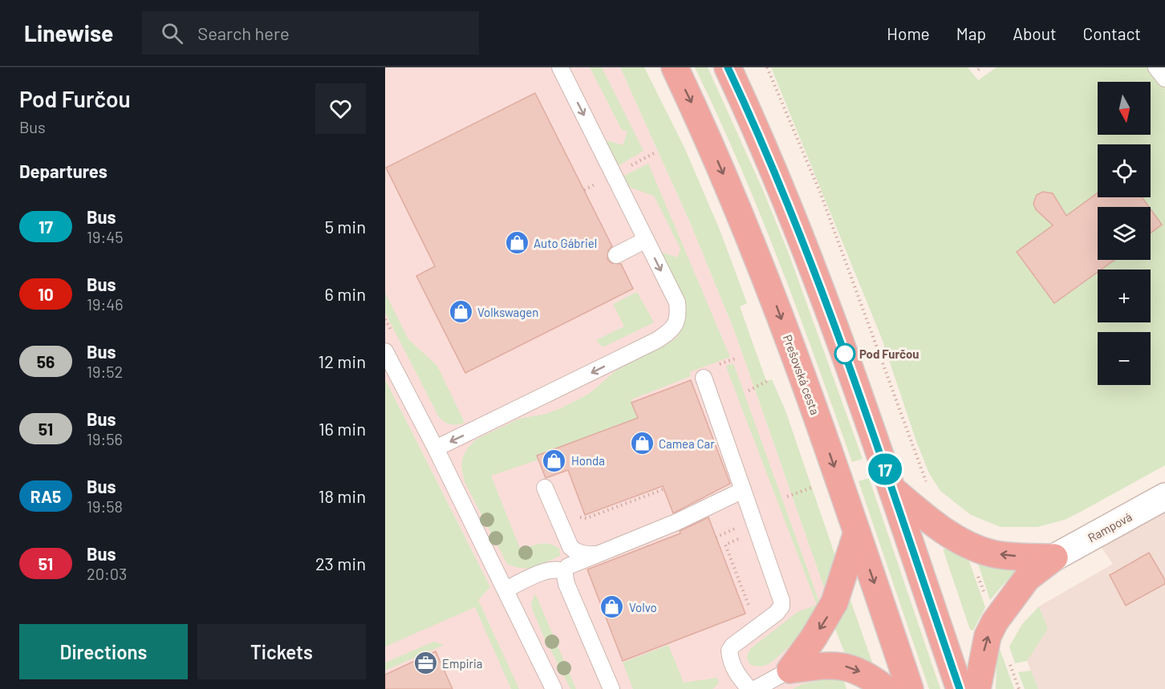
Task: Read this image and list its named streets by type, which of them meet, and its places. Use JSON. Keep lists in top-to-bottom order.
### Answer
{
  "streets": {
    "highway": ["Prešovská cesta"],
    "street": ["Rampová"]
  },
  "places": {
    "shop": [
      "Auto Gábriel",
      "Volkswagen",
      "Camea Car",
      "Honda",
      "Volvo"
    ],
    "other": ["Pod Furčou"],
    "office": ["Empiria"]
  },
  "lines": ["bus line 17"],
  "north": "bottom",
  "page": {
    "header": "Linewise",
    "search": "Search here",
    "nav": [
      "Home",
      "Map",
      "About",
      "Contact"
    ],
    "heading": [
      ["Pod Furčou", "Bus"],
      "Departures"
    ],
    "on_map": "17",
    "map_buttons": ["+", "−"],
    "list": [
      {
        "mark": "17",
        "name": "Bus",
        "note": "19:45",
        "value": "5 min"
      },
      {
        "mark": "10",
        "name": "Bus",
        "note": "19:46",
        "value": "6 min"
      },
      {
        "mark": "56",
        "name": "Bus",
        "note": "19:52",
        "value": "12 min"
      },
      {
        "mark": "51",
        "name": "Bus",
        "note": "19:56",
        "value": "16 min"
      },
      {
        "mark": "RA5",
        "name": "Bus",
        "note": "19:58",
        "value": "18 min"
      },
      {
        "mark": "51",
        "name": "Bus",
        "note": "20:03",
        "value": "23 min"
      }
    ],
    "buttons": ["Directions", "Tickets"]
  }
}
